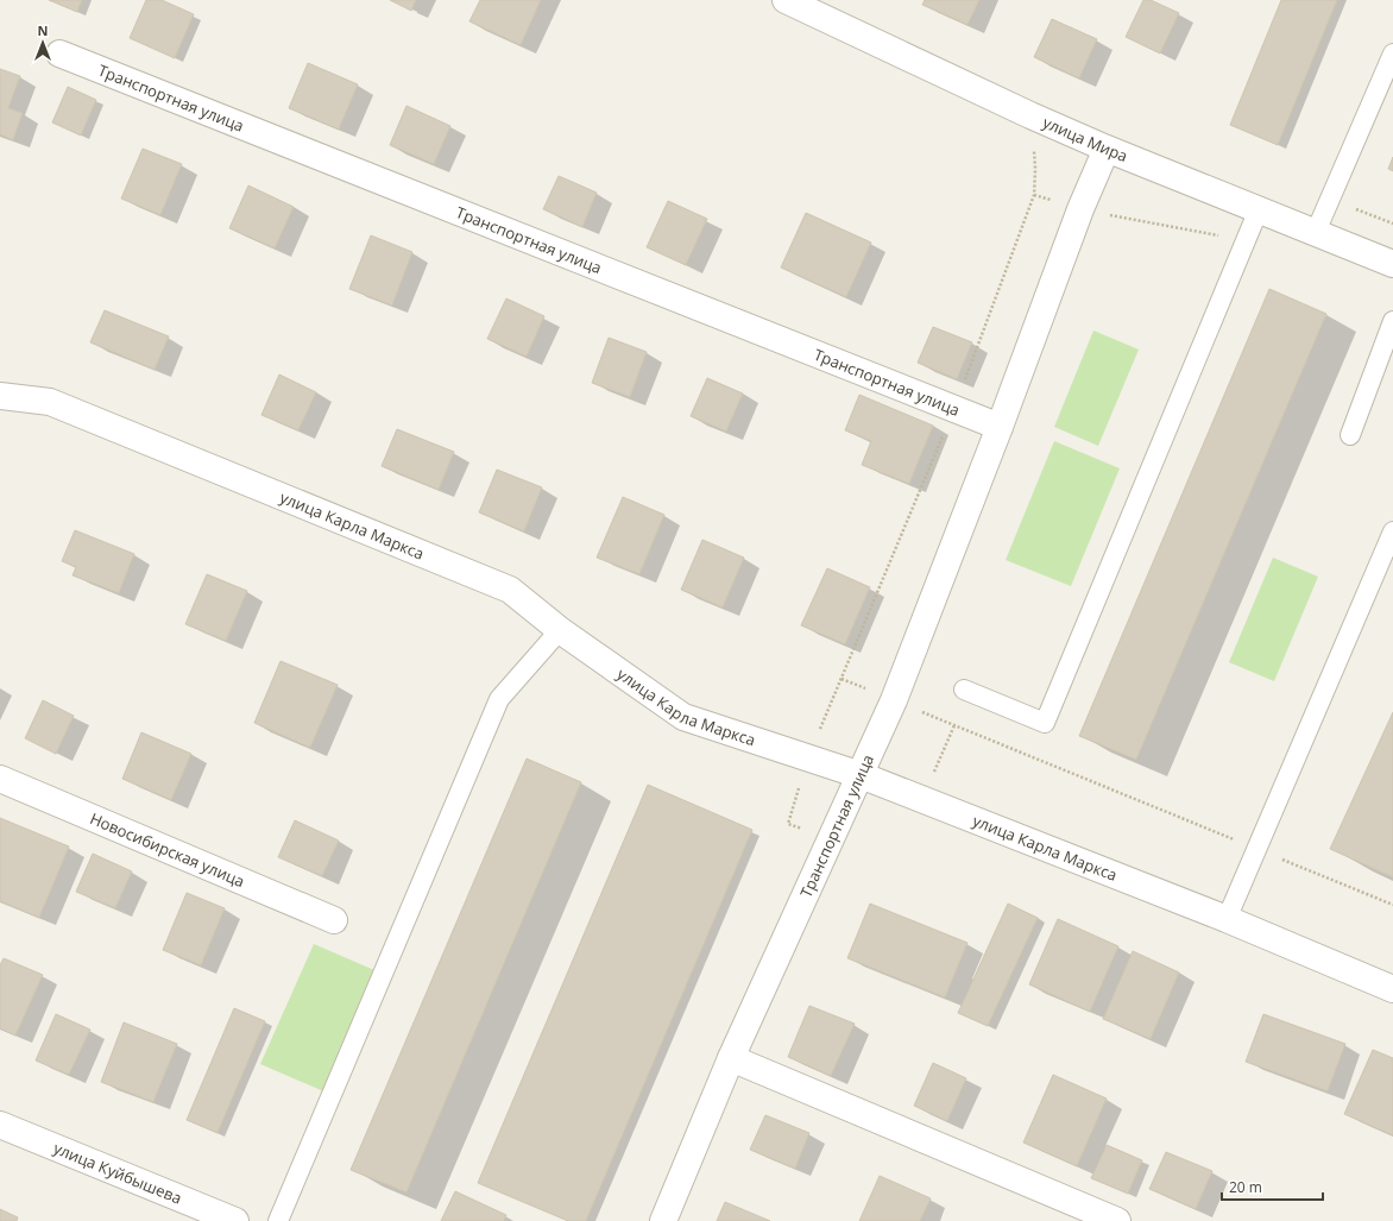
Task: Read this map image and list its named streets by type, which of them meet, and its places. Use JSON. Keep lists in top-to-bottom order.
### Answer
{
  "streets": {
    "street": [
      "Транспортная улица",
      "улица Мира",
      "улица Карла Маркса",
      "Новосибирская улица",
      "улица Куйбышева"
    ]
  },
  "crossings": [
    ["Транспортная улица", "улица Мира"],
    ["Транспортная улица", "улица Карла Маркса"]
  ],
  "scale_bar": "20 m",
  "north": "top"
}
